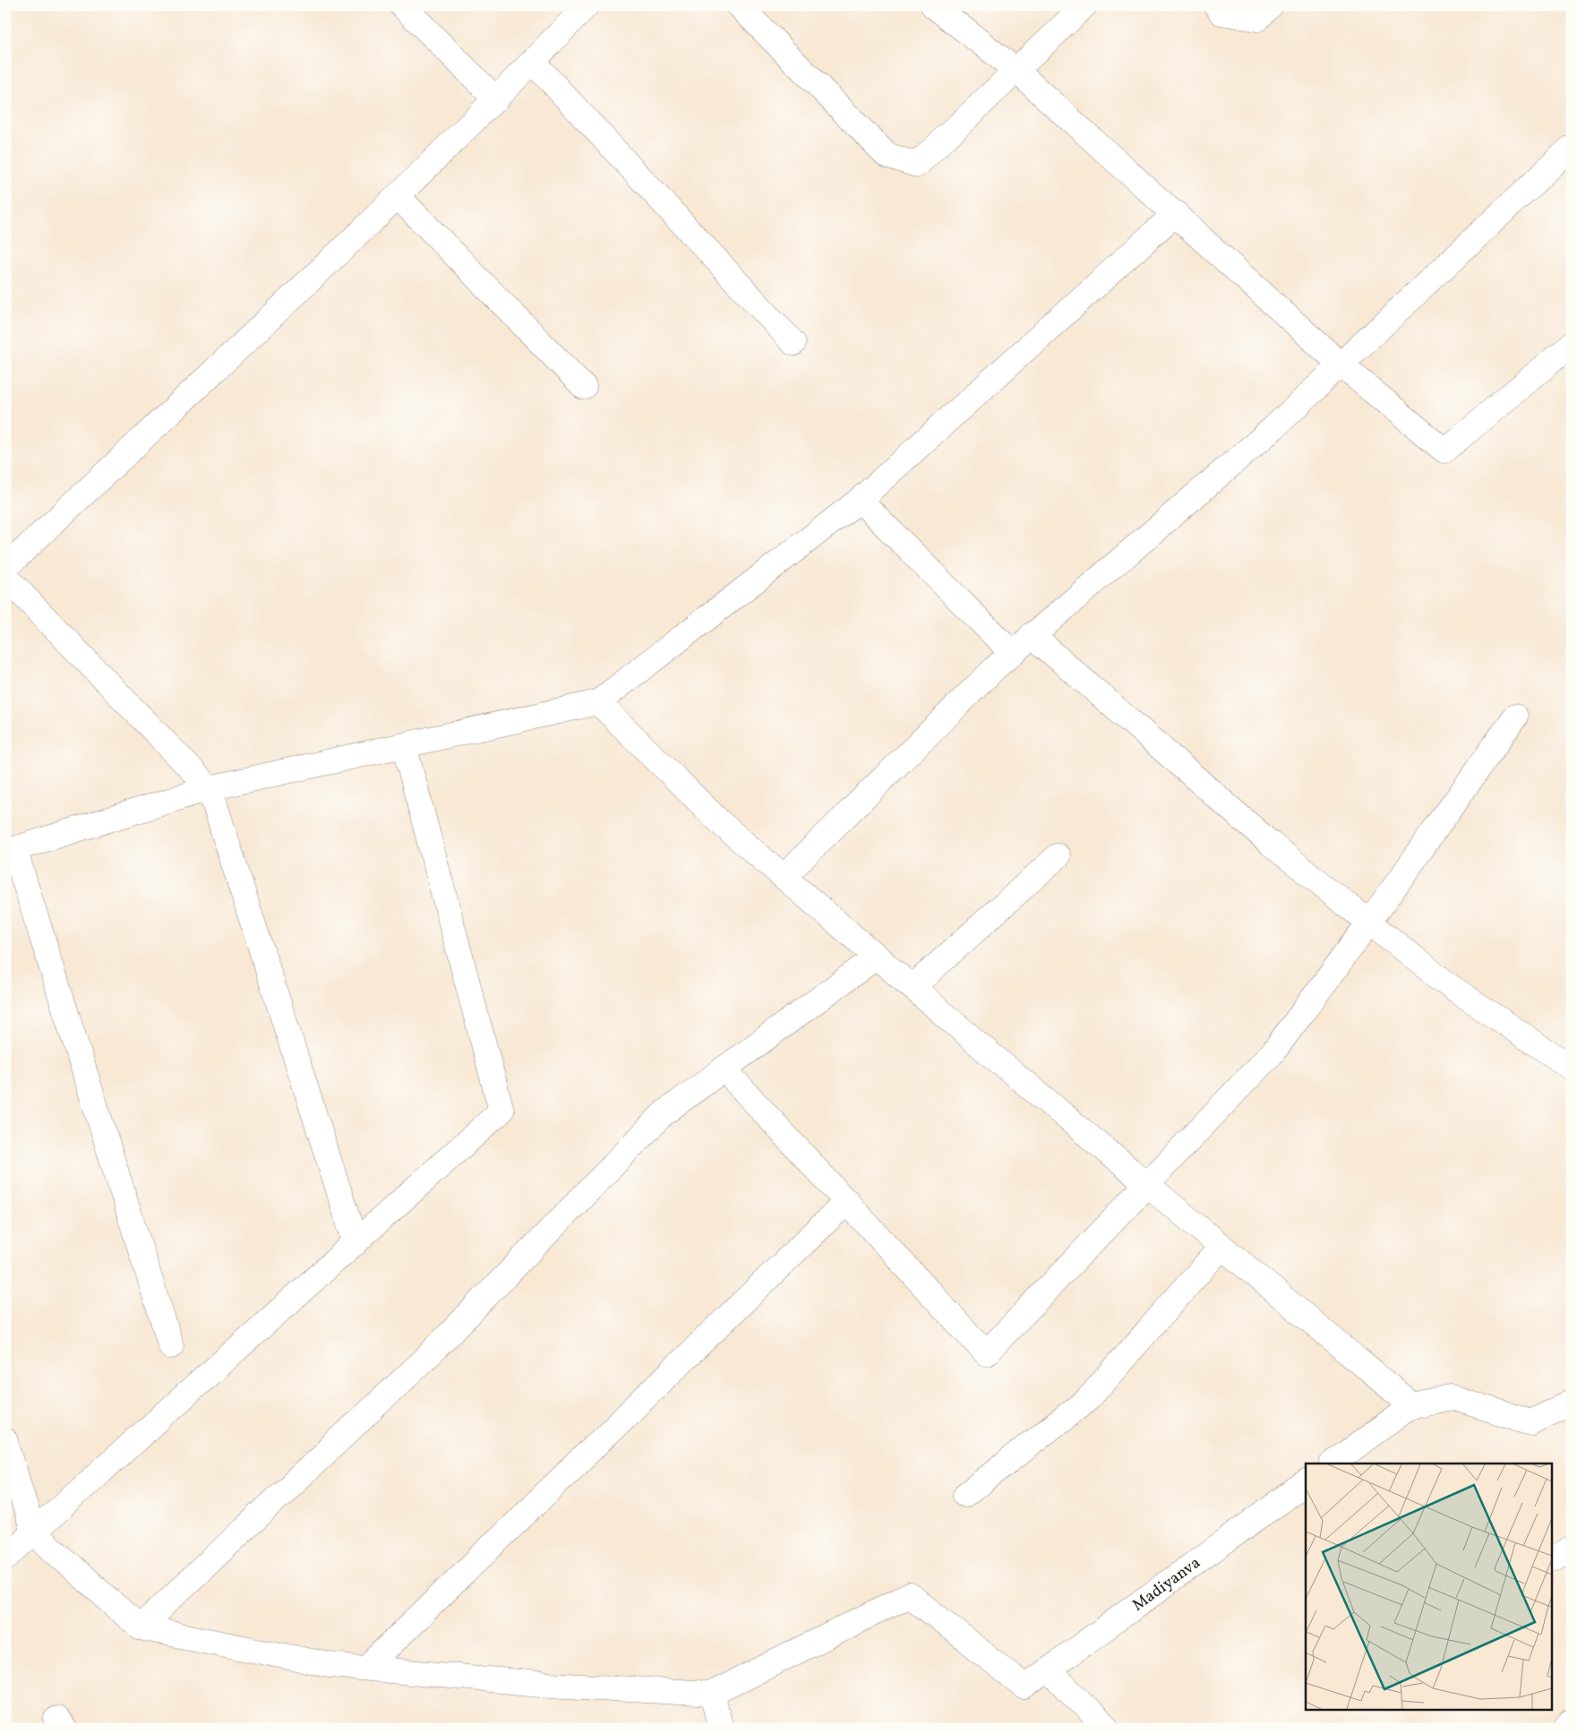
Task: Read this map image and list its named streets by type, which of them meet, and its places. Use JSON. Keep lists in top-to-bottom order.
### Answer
{
  "streets": {
    "street": ["Madiyanva"]
  }
}
